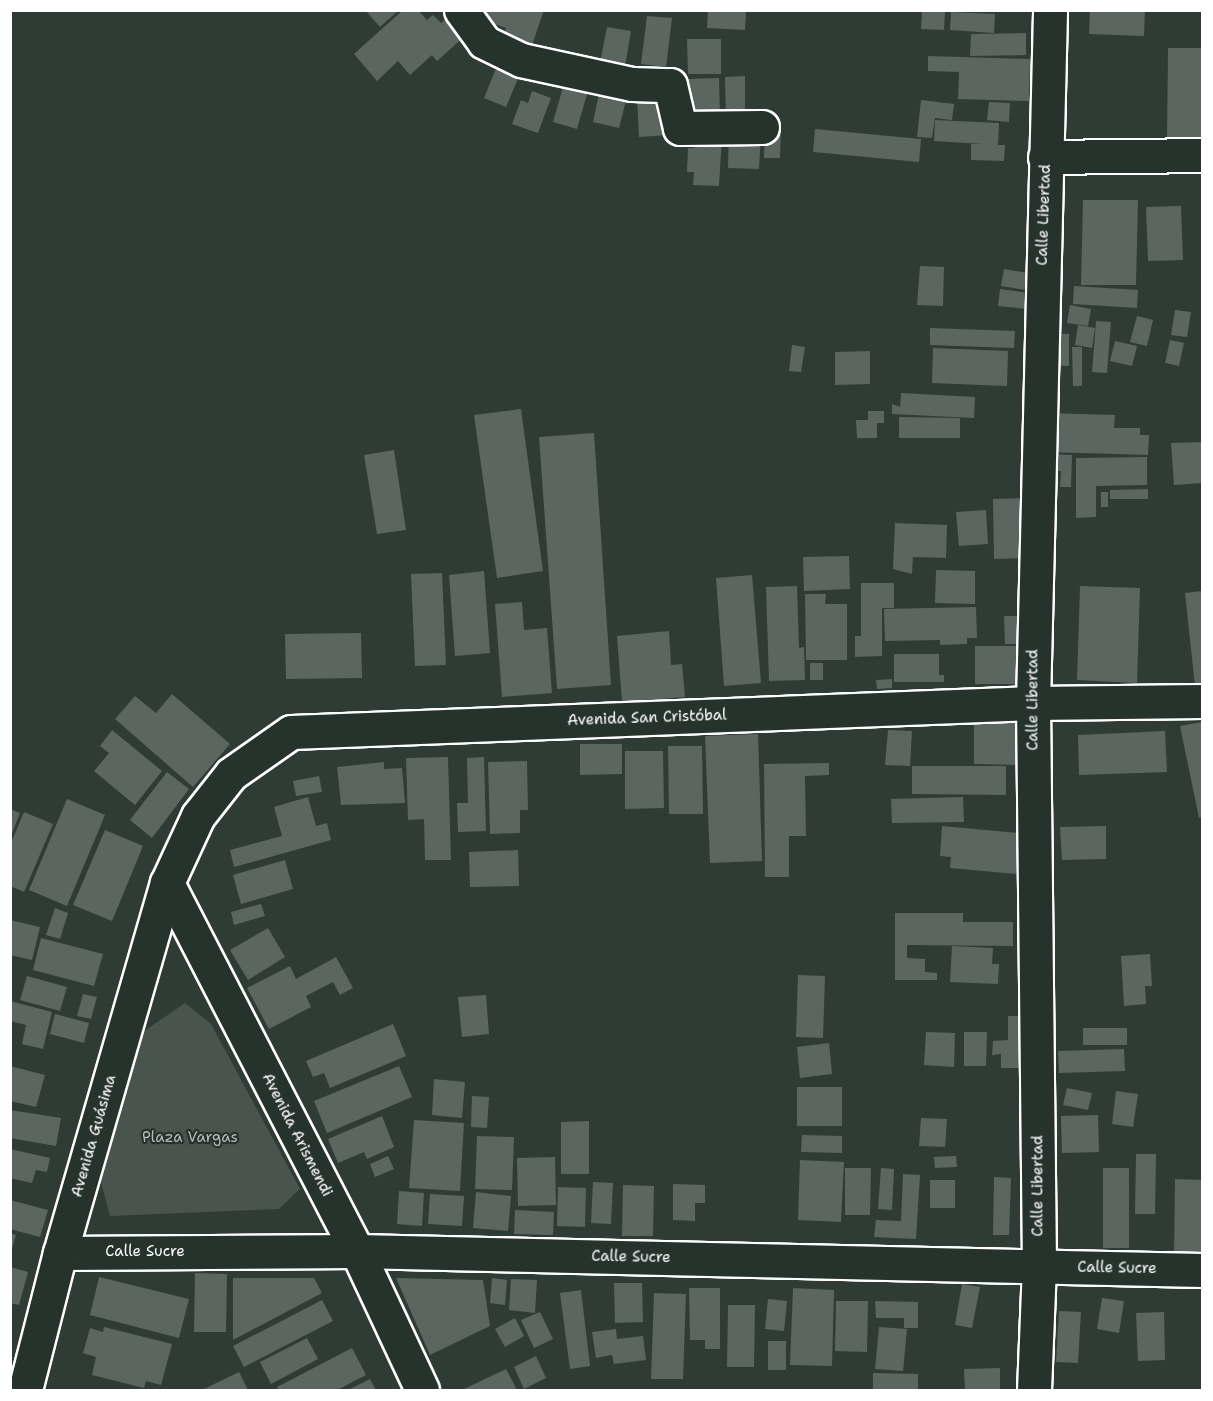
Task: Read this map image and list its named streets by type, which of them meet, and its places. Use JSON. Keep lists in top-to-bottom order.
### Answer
{
  "streets": {
    "street": [
      "Calle Libertad",
      "Avenida San Cristóbal",
      "Avenida Arismendi",
      "Avenida Guásima",
      "Calle Sucre"
    ]
  },
  "crossings": [
    ["Calle Libertad", "Avenida San Cristóbal"],
    ["Calle Libertad", "Calle Sucre"],
    ["Avenida San Cristóbal", "Avenida Arismendi"],
    ["Avenida San Cristóbal", "Avenida Guásima"],
    ["Avenida Arismendi", "Avenida Guásima"],
    ["Avenida Arismendi", "Calle Sucre"],
    ["Avenida Guásima", "Calle Sucre"]
  ],
  "parks": ["Plaza Vargas"]
}
